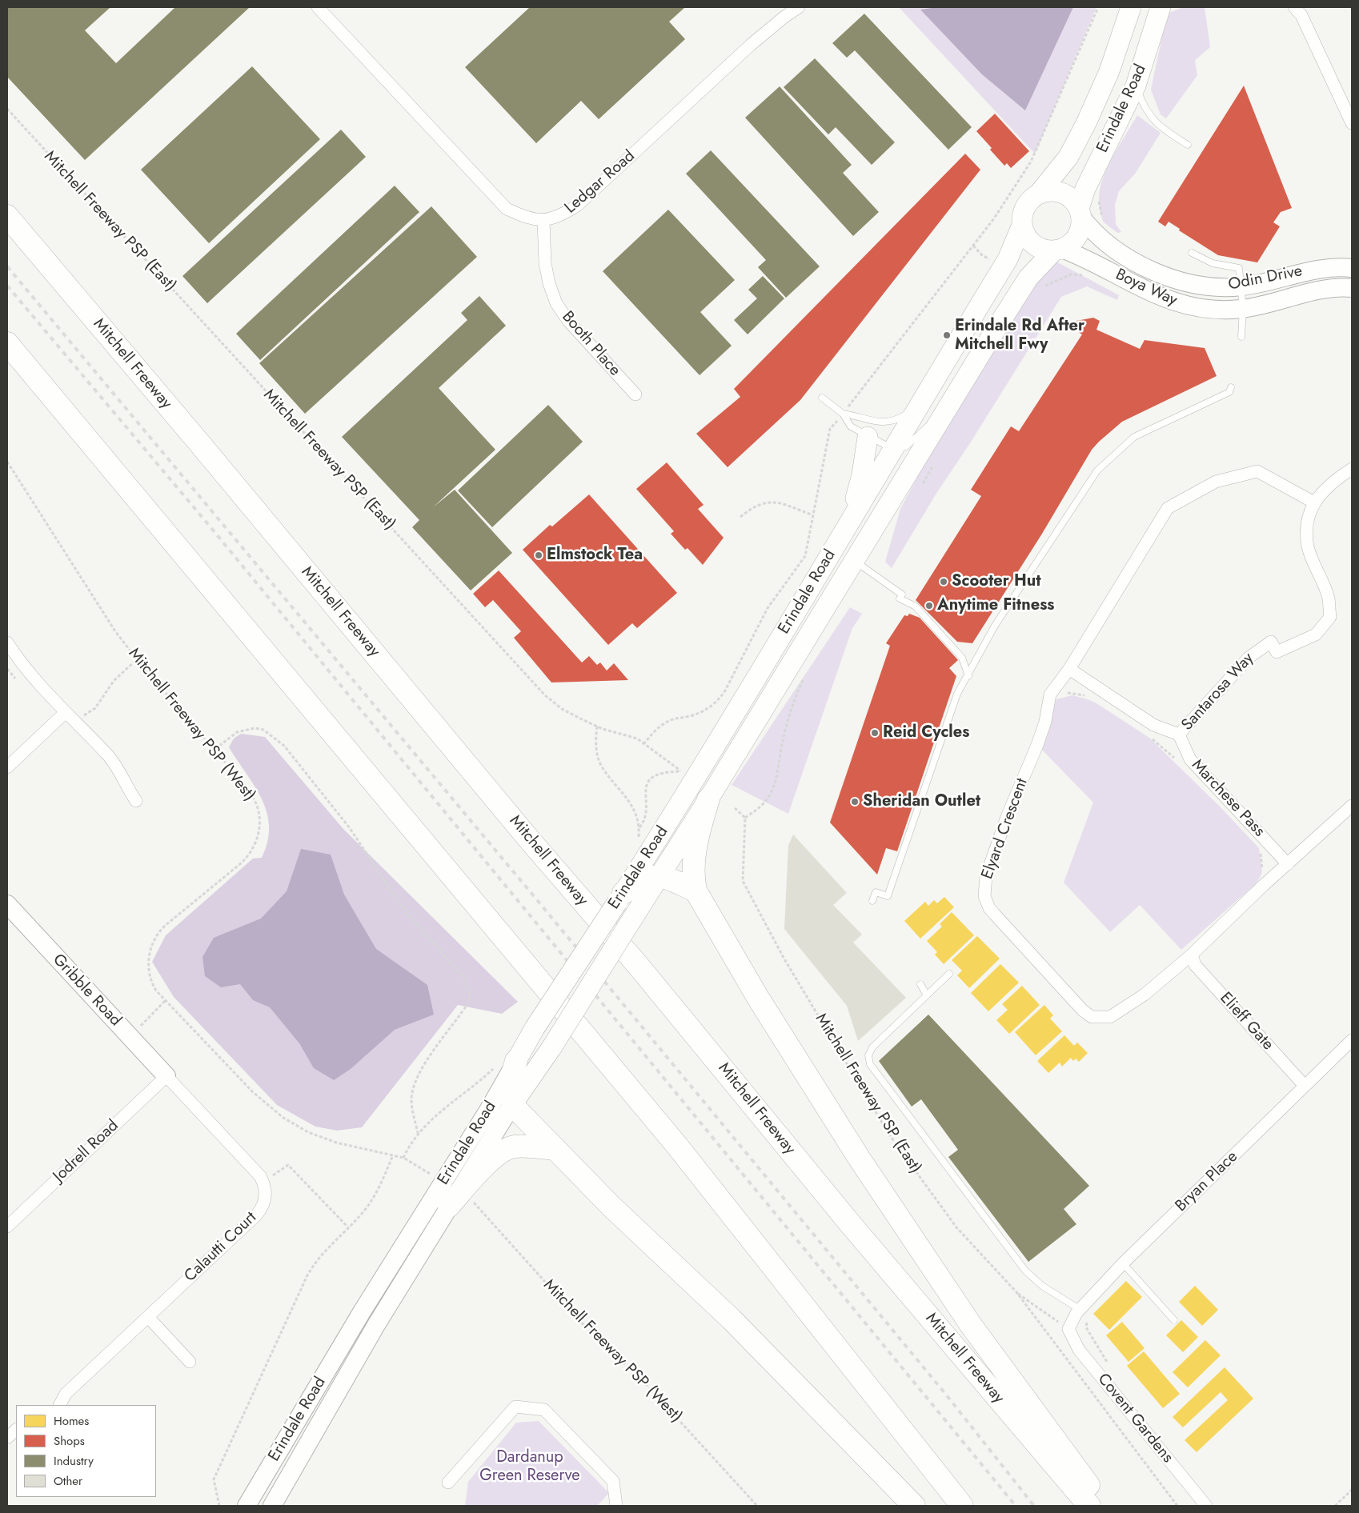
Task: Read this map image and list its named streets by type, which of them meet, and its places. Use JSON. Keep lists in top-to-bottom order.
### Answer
{
  "streets": {
    "highway": ["Mitchell Freeway"],
    "main road": [
      "Erindale Road",
      "Odin Drive",
      "Boya Way",
      "Gribble Road"
    ],
    "street": [
      "Ledgar Road",
      "Booth Place",
      "Santarosa Way",
      "Marchese Pass",
      "Elyard Crescent",
      "Elieff Gate",
      "Jodrell Road",
      "Bryan Place",
      "Calautti Court",
      "Covent Gardens"
    ],
    "path": ["Mitchell Freeway PSP (East)", "Mitchell Freeway PSP (West)"]
  },
  "crossings": [
    ["Erindale Road", "Odin Drive"],
    ["Erindale Road", "Boya Way"],
    ["Ledgar Road", "Booth Place"],
    ["Odin Drive", "Boya Way"],
    ["Santarosa Way", "Marchese Pass"],
    ["Santarosa Way", "Elyard Crescent"],
    ["Marchese Pass", "Elyard Crescent"],
    ["Elyard Crescent", "Elieff Gate"],
    ["Gribble Road", "Jodrell Road"],
    ["Elieff Gate", "Bryan Place"],
    ["Bryan Place", "Covent Gardens"]
  ],
  "parks": ["Dardanup Green Reserve"],
  "places": [
    "Erindale Rd After Mitchell Fwy",
    "Elmstock Tea",
    "Scooter Hut",
    "Anytime Fitness",
    "Reid Cycles",
    "Sheridan Outlet"
  ],
  "legend": [
    "Homes",
    "Shops",
    "Industry",
    "Other"
  ]
}
